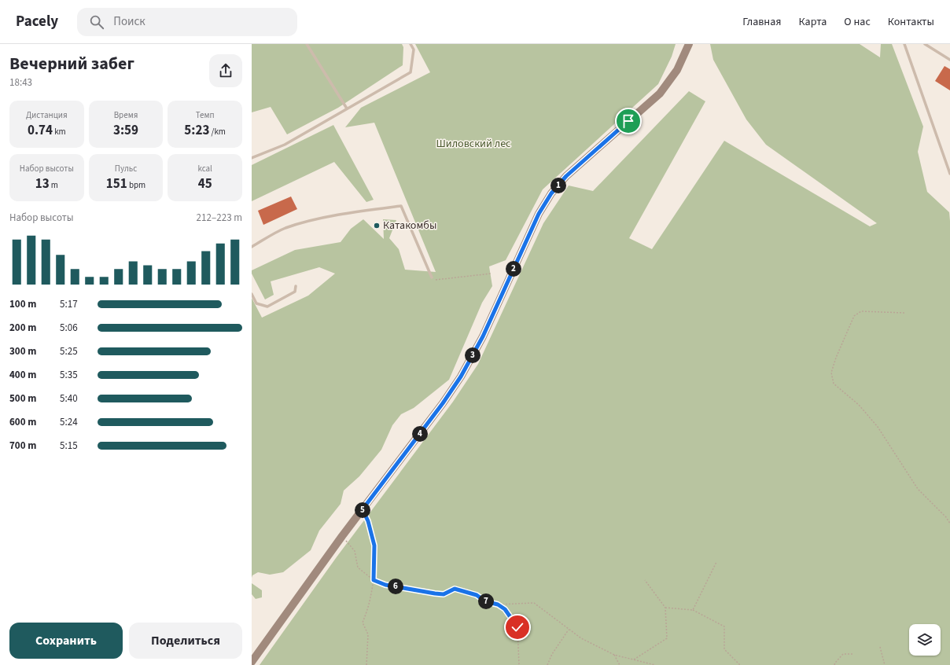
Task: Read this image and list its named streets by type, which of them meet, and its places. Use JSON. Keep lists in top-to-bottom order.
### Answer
{
  "parks": ["Шиловский лес"],
  "places": ["Катакомбы"],
  "page": {
    "header": "Pacely",
    "search": "Поиск",
    "nav": [
      "Главная",
      "Карта",
      "О нас",
      "Контакты"
    ],
    "heading": ["Вечерний забег", "18:43"],
    "stats": [
      ["Дистанция", "0.74 km"],
      ["Время", "3:59"],
      ["Темп", "5:23 /km"],
      ["Набор высоты", "13 m"],
      ["Пульс", "151 bpm"],
      ["kcal", "45"]
    ],
    "pins": [
      "1",
      "2",
      "3",
      "4",
      "5",
      "6",
      "7"
    ],
    "chart": ["Набор высоты", "212–223 m"],
    "list": [
      {
        "name": "100 m",
        "note": "5:17"
      },
      {
        "name": "200 m",
        "note": "5:06"
      },
      {
        "name": "300 m",
        "note": "5:25"
      },
      {
        "name": "400 m",
        "note": "5:35"
      },
      {
        "name": "500 m",
        "note": "5:40"
      },
      {
        "name": "600 m",
        "note": "5:24"
      },
      {
        "name": "700 m",
        "note": "5:15"
      }
    ],
    "buttons": ["Сохранить", "Поделиться"]
  }
}
